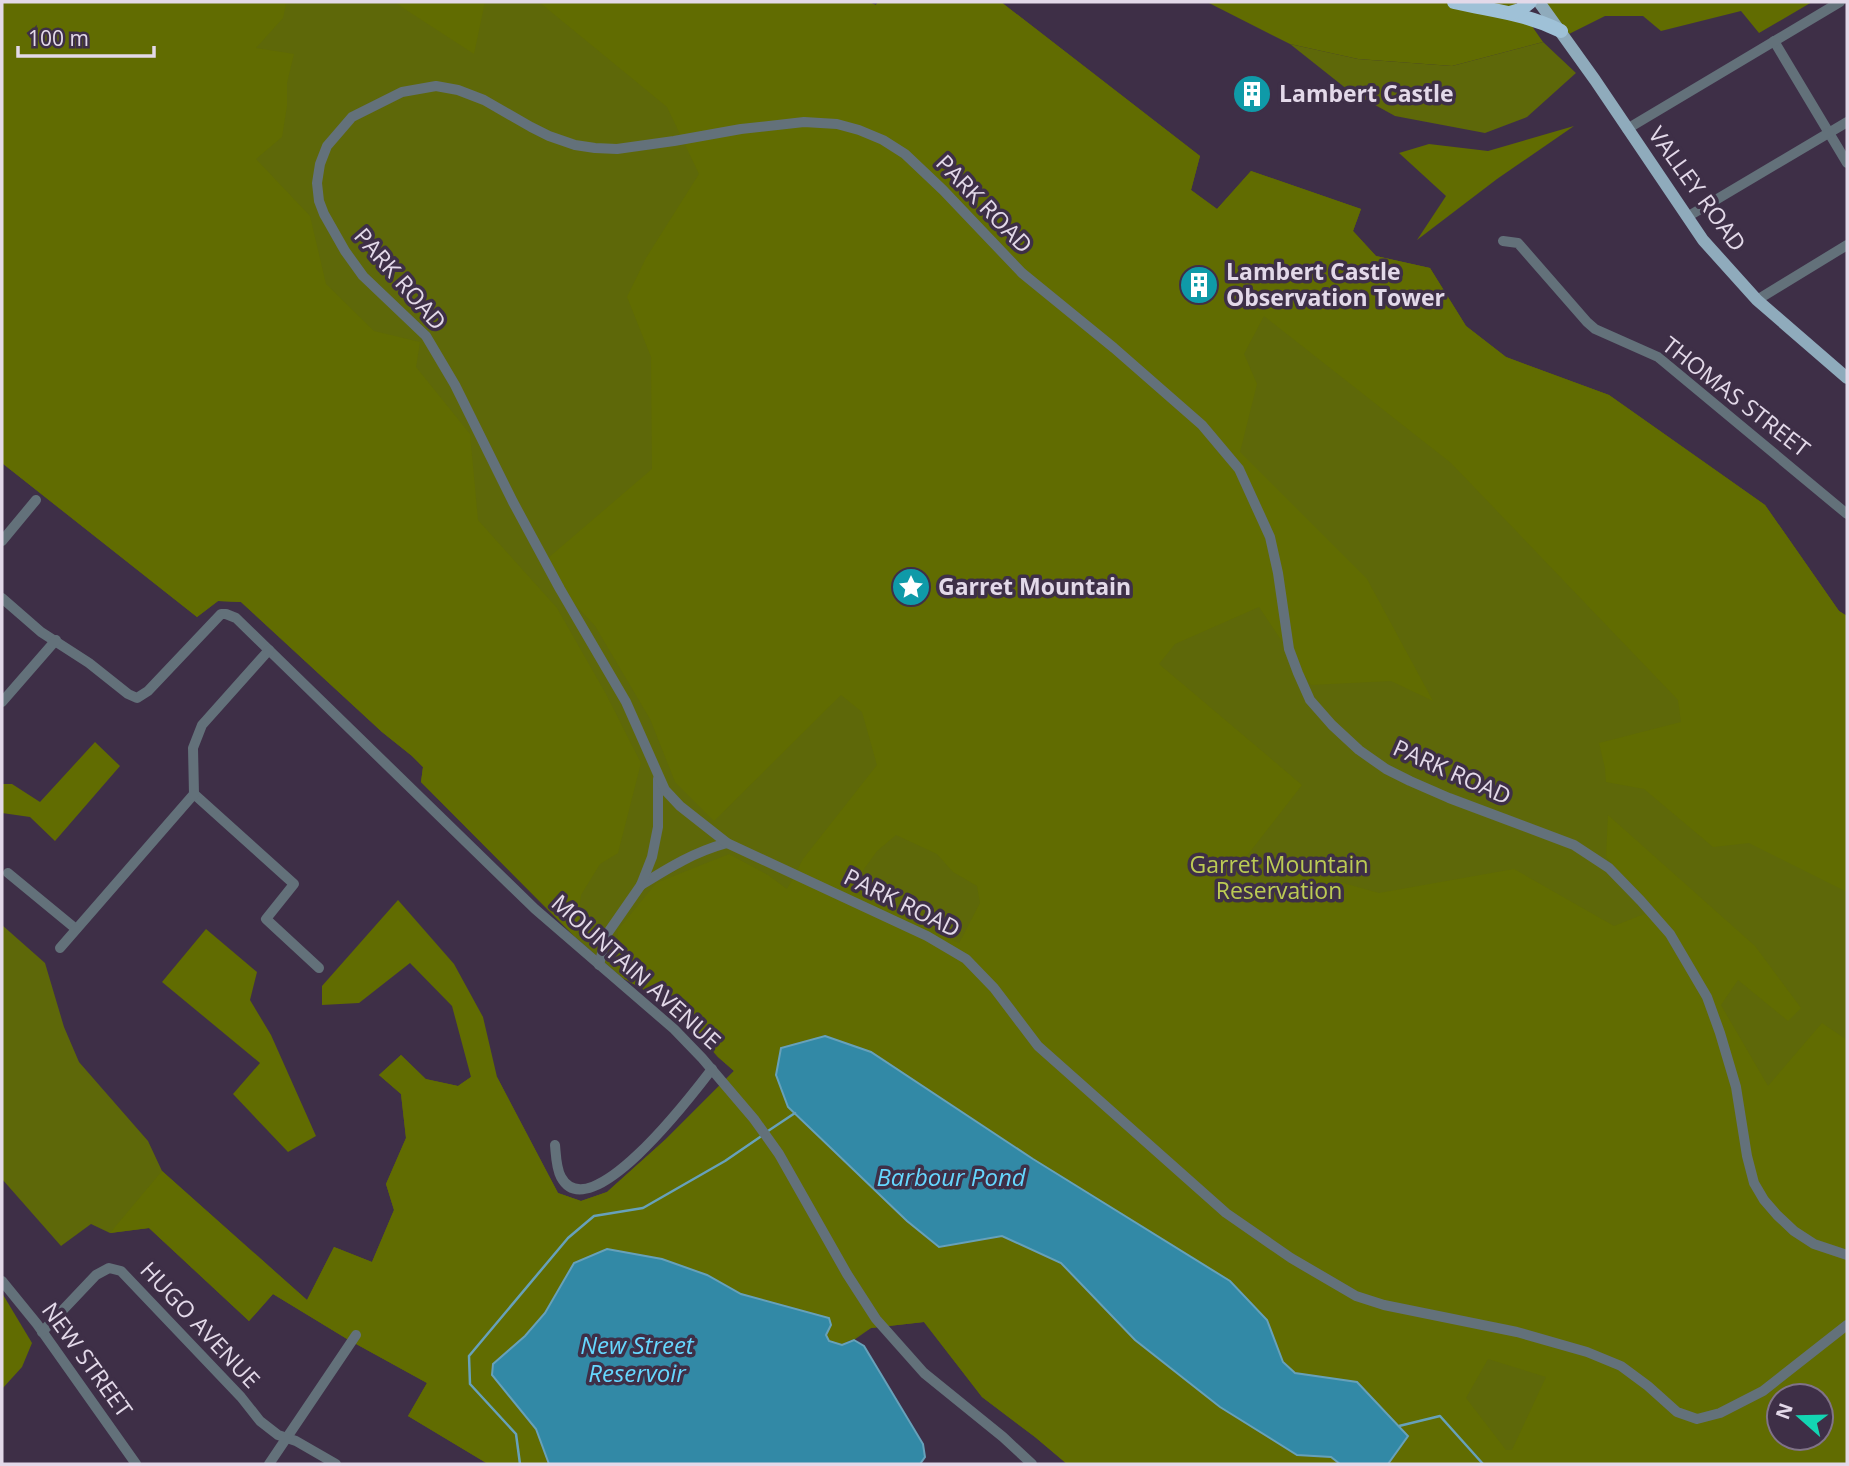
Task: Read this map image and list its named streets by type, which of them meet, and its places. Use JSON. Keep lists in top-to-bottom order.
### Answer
{
  "streets": {
    "main road": ["VALLEY ROAD"],
    "street": [
      "PARK ROAD",
      "THOMAS STREET",
      "MOUNTAIN AVENUE",
      "HUGO AVENUE",
      "NEW STREET"
    ]
  },
  "crossings": [
    ["PARK ROAD", "MOUNTAIN AVENUE"],
    ["HUGO AVENUE", "NEW STREET"]
  ],
  "water": ["Barbour Pond", "New Street Reservoir"],
  "parks": ["Garret Mountain Reservation"],
  "places": {
    "building": ["Lambert Castle", "Lambert Castle Observation Tower"],
    "place": ["Garret Mountain"]
  },
  "scale_bar": "100 m",
  "north": "left"
}
